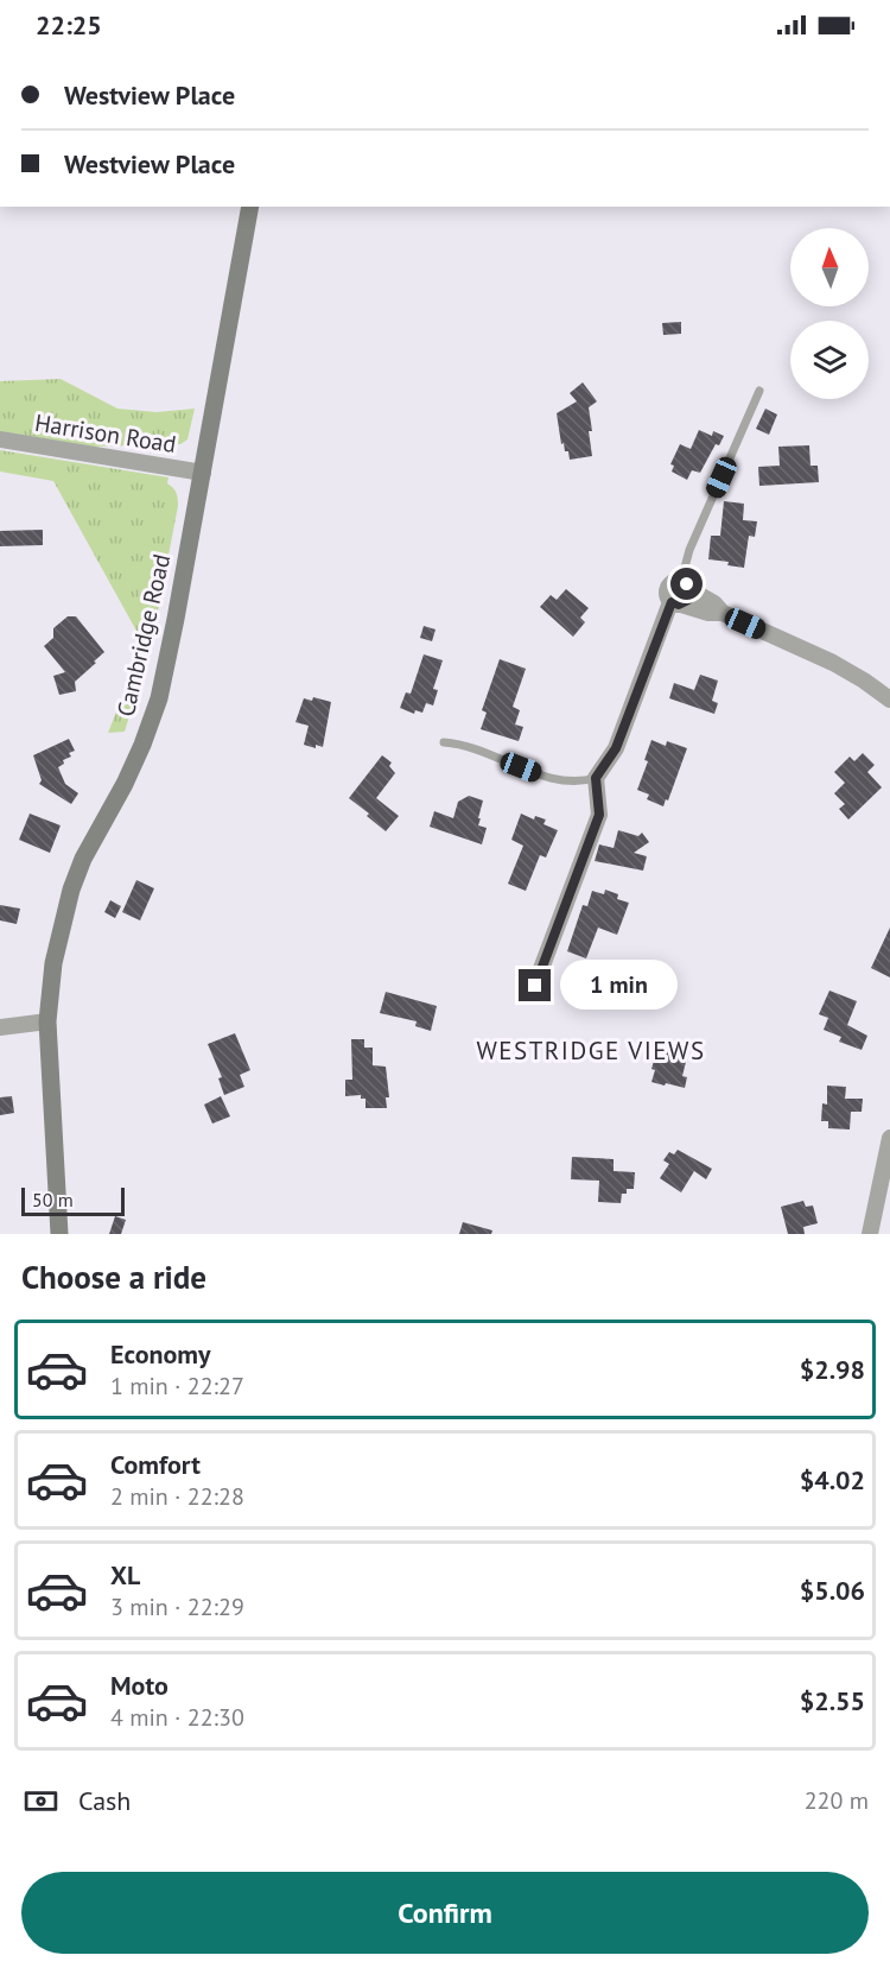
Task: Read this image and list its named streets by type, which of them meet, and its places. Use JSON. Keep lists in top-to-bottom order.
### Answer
{
  "streets": {
    "main road": ["Cambridge Road"],
    "street": ["Harrison Road"]
  },
  "crossings": [
    ["Harrison Road", "Cambridge Road"]
  ],
  "districts": ["WESTRIDGE VIEWS"],
  "scale_bar": "50 m",
  "north": "top",
  "page": {
    "status": "22:25",
    "banner": ["Westview Place", "Westview Place"],
    "bubble": "1 min",
    "scale": "50 m",
    "heading": "Choose a ride",
    "list": [
      {
        "name": "Economy",
        "note": "1 min · 22:27",
        "value": "$2.98"
      },
      {
        "name": "Comfort",
        "note": "2 min · 22:28",
        "value": "$4.02"
      },
      {
        "name": "XL",
        "note": "3 min · 22:29",
        "value": "$5.06"
      },
      {
        "name": "Moto",
        "note": "4 min · 22:30",
        "value": "$2.55"
      }
    ],
    "pay": ["Cash", "220 m"],
    "buttons": "Confirm"
  }
}
